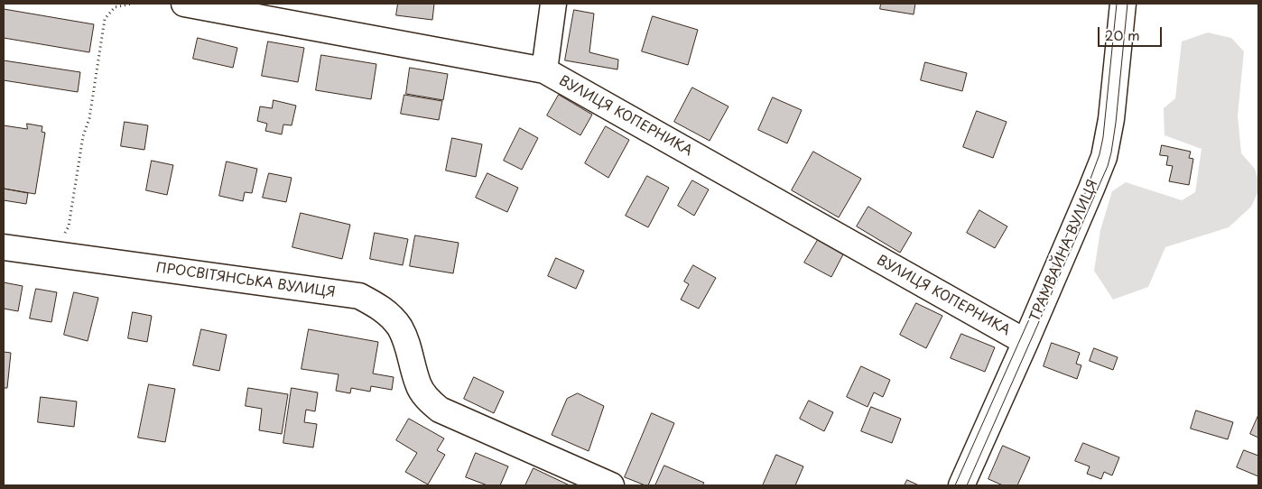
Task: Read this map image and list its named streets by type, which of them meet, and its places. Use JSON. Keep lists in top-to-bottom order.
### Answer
{
  "streets": {
    "street": ["ВУЛИЦЯ КОПЕРНИКА", "ТРАМВАЙНА ВУЛИЦЯ", "ПРОСВІТЯНСЬКА ВУЛИЦЯ"]
  },
  "crossings": [
    ["ВУЛИЦЯ КОПЕРНИКА", "ТРАМВАЙНА ВУЛИЦЯ"]
  ],
  "scale_bar": "20 m"
}
